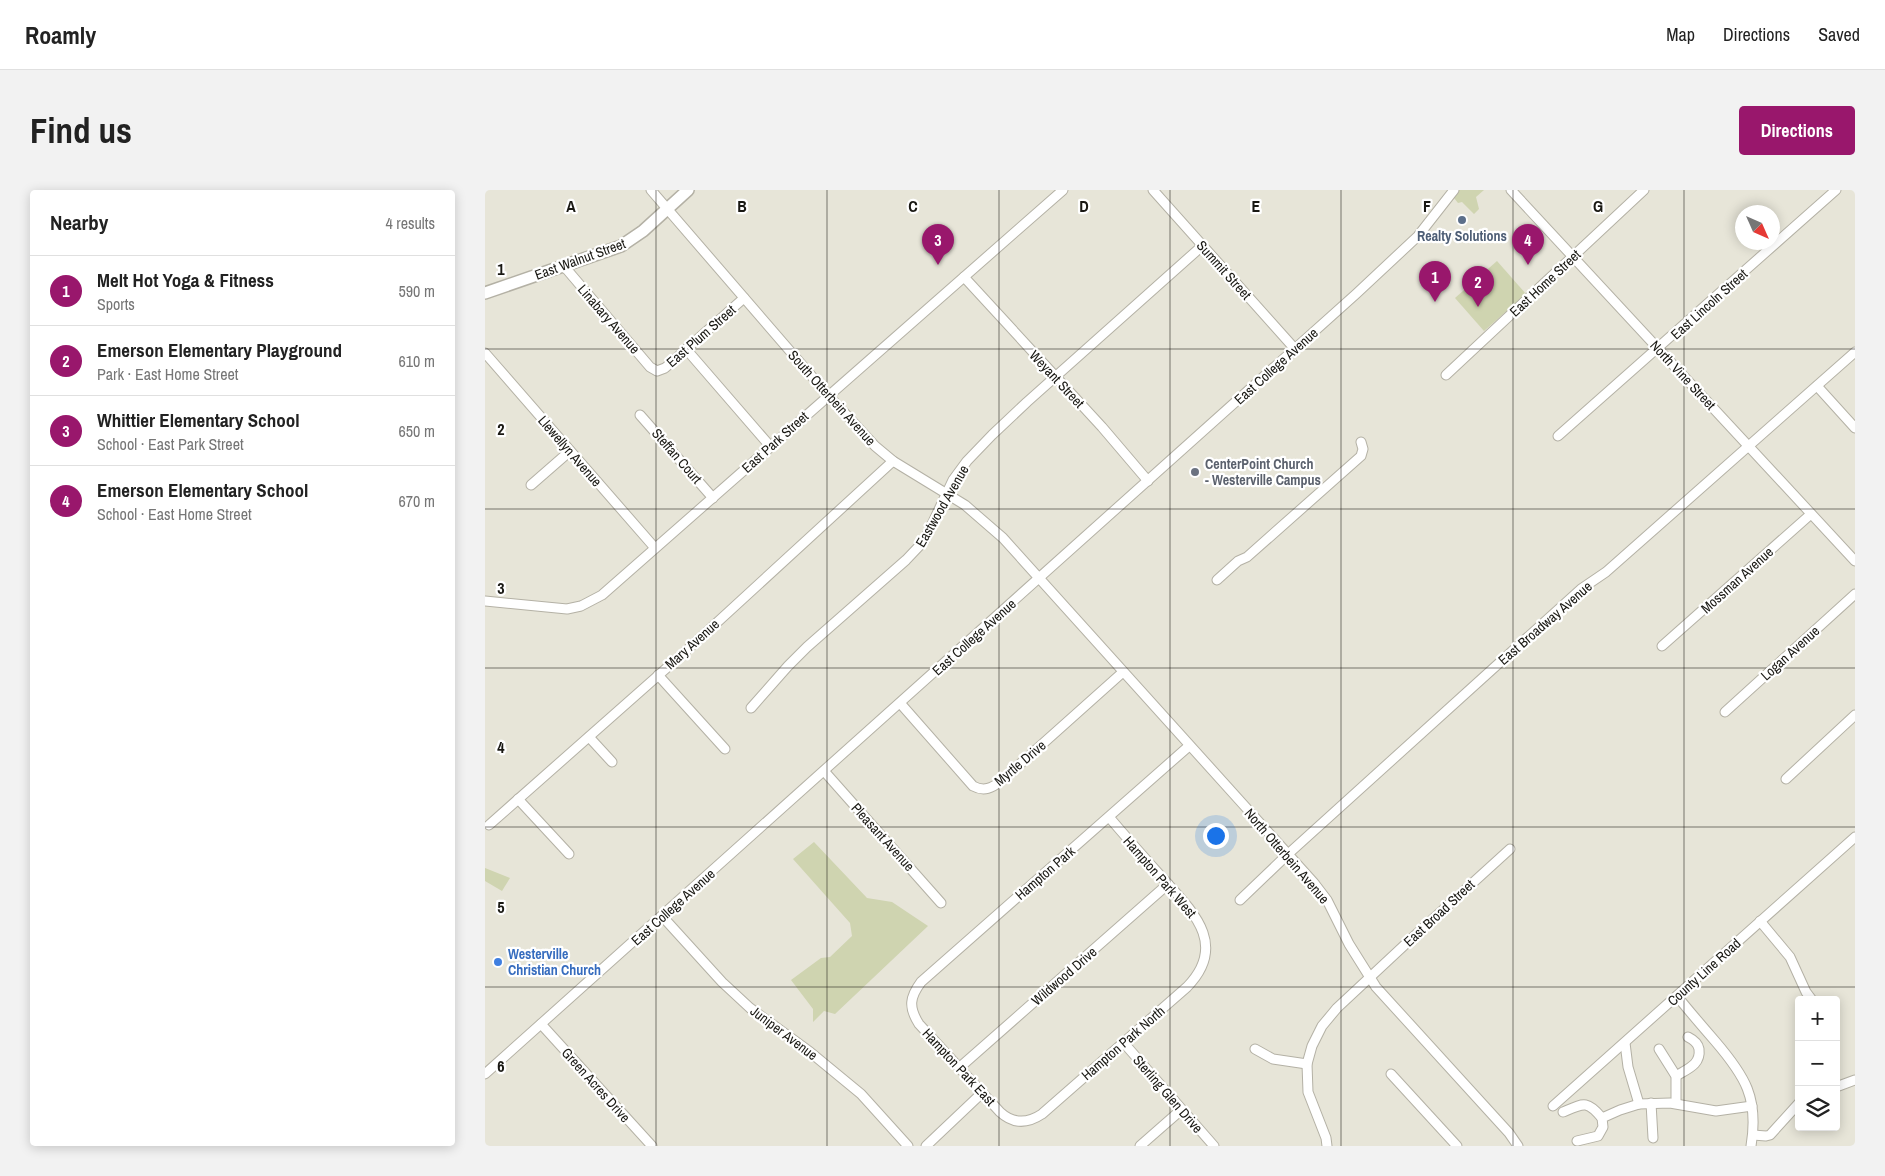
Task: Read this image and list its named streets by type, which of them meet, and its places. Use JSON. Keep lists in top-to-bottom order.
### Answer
{
  "streets": {
    "main road": ["East Walnut Street"],
    "street": [
      "Summit Street",
      "East Home Street",
      "East Lincoln Street",
      "Linabary Avenue",
      "East Plum Street",
      "East College Avenue",
      "North Vine Street",
      "Weyant Street",
      "South Otterbein Avenue",
      "East Park Street",
      "Llewellyn Avenue",
      "Steffan Court",
      "Eastwood Avenue",
      "Mossman Avenue",
      "East Broadway Avenue",
      "Mary Avenue",
      "Logan Avenue",
      "Myrtle Drive",
      "Pleasant Avenue",
      "North Otterbein Avenue",
      "Hampton Park",
      "Hampton Park West",
      "East Broad Street",
      "County Line Road",
      "Wildwood Drive",
      "Juniper Avenue",
      "Hampton Park North",
      "Hampton Park East",
      "Green Acres Drive",
      "Sterling Glen Drive"
    ]
  },
  "crossings": [
    ["East Walnut Street", "Linabary Avenue"],
    ["East Walnut Street", "South Otterbein Avenue"],
    ["Summit Street", "East College Avenue"],
    ["Summit Street", "Eastwood Avenue"],
    ["East Home Street", "North Vine Street"],
    ["East Lincoln Street", "North Vine Street"],
    ["Linabary Avenue", "East Plum Street"],
    ["East Plum Street", "South Otterbein Avenue"],
    ["East College Avenue", "Weyant Street"],
    ["East College Avenue", "South Otterbein Avenue"],
    ["East College Avenue", "Myrtle Drive"],
    ["East College Avenue", "Pleasant Avenue"],
    ["East College Avenue", "North Otterbein Avenue"],
    ["East College Avenue", "Juniper Avenue"],
    ["East College Avenue", "Green Acres Drive"],
    ["North Vine Street", "Mossman Avenue"],
    ["North Vine Street", "East Broadway Avenue"],
    ["Weyant Street", "East Park Street"],
    ["Weyant Street", "Eastwood Avenue"],
    ["South Otterbein Avenue", "East Park Street"],
    ["South Otterbein Avenue", "Eastwood Avenue"],
    ["South Otterbein Avenue", "Mary Avenue"],
    ["South Otterbein Avenue", "North Otterbein Avenue"],
    ["East Park Street", "Llewellyn Avenue"],
    ["East Park Street", "Steffan Court"],
    ["East Broadway Avenue", "North Otterbein Avenue"],
    ["Myrtle Drive", "North Otterbein Avenue"],
    ["North Otterbein Avenue", "Hampton Park"],
    ["North Otterbein Avenue", "East Broad Street"],
    ["Hampton Park", "Hampton Park West"],
    ["Hampton Park", "Hampton Park East"],
    ["Hampton Park West", "Wildwood Drive"],
    ["Hampton Park West", "Hampton Park North"],
    ["Wildwood Drive", "Hampton Park East"],
    ["Hampton Park North", "Hampton Park East"],
    ["Hampton Park North", "Sterling Glen Drive"]
  ],
  "places": ["Realty Solutions", "CenterPoint Church - Westerville Campus", "Westerville Christian Church"],
  "north": "bottom right",
  "page": {
    "header": "Roamly",
    "nav": ["Map", "Directions", "Saved"],
    "buttons": "Directions",
    "title": "Find us",
    "heading": ["Nearby", "4 results"],
    "pins": [
      "3",
      "4",
      "1",
      "2"
    ],
    "list": [
      {
        "mark": "1",
        "name": "Melt Hot Yoga & Fitness",
        "note": "Sports",
        "value": "590 m"
      },
      {
        "mark": "2",
        "name": "Emerson Elementary Playground",
        "note": "Park · East Home Street",
        "value": "610 m"
      },
      {
        "mark": "3",
        "name": "Whittier Elementary School",
        "note": "School · East Park Street",
        "value": "650 m"
      },
      {
        "mark": "4",
        "name": "Emerson Elementary School",
        "note": "School · East Home Street",
        "value": "670 m"
      }
    ],
    "map_buttons": ["+", "−"]
  },
  "grid": {
    "columns": [
      "A",
      "B",
      "C",
      "D",
      "E",
      "F",
      "G"
    ],
    "rows": [
      "1",
      "2",
      "3",
      "4",
      "5",
      "6"
    ]
  }
}
